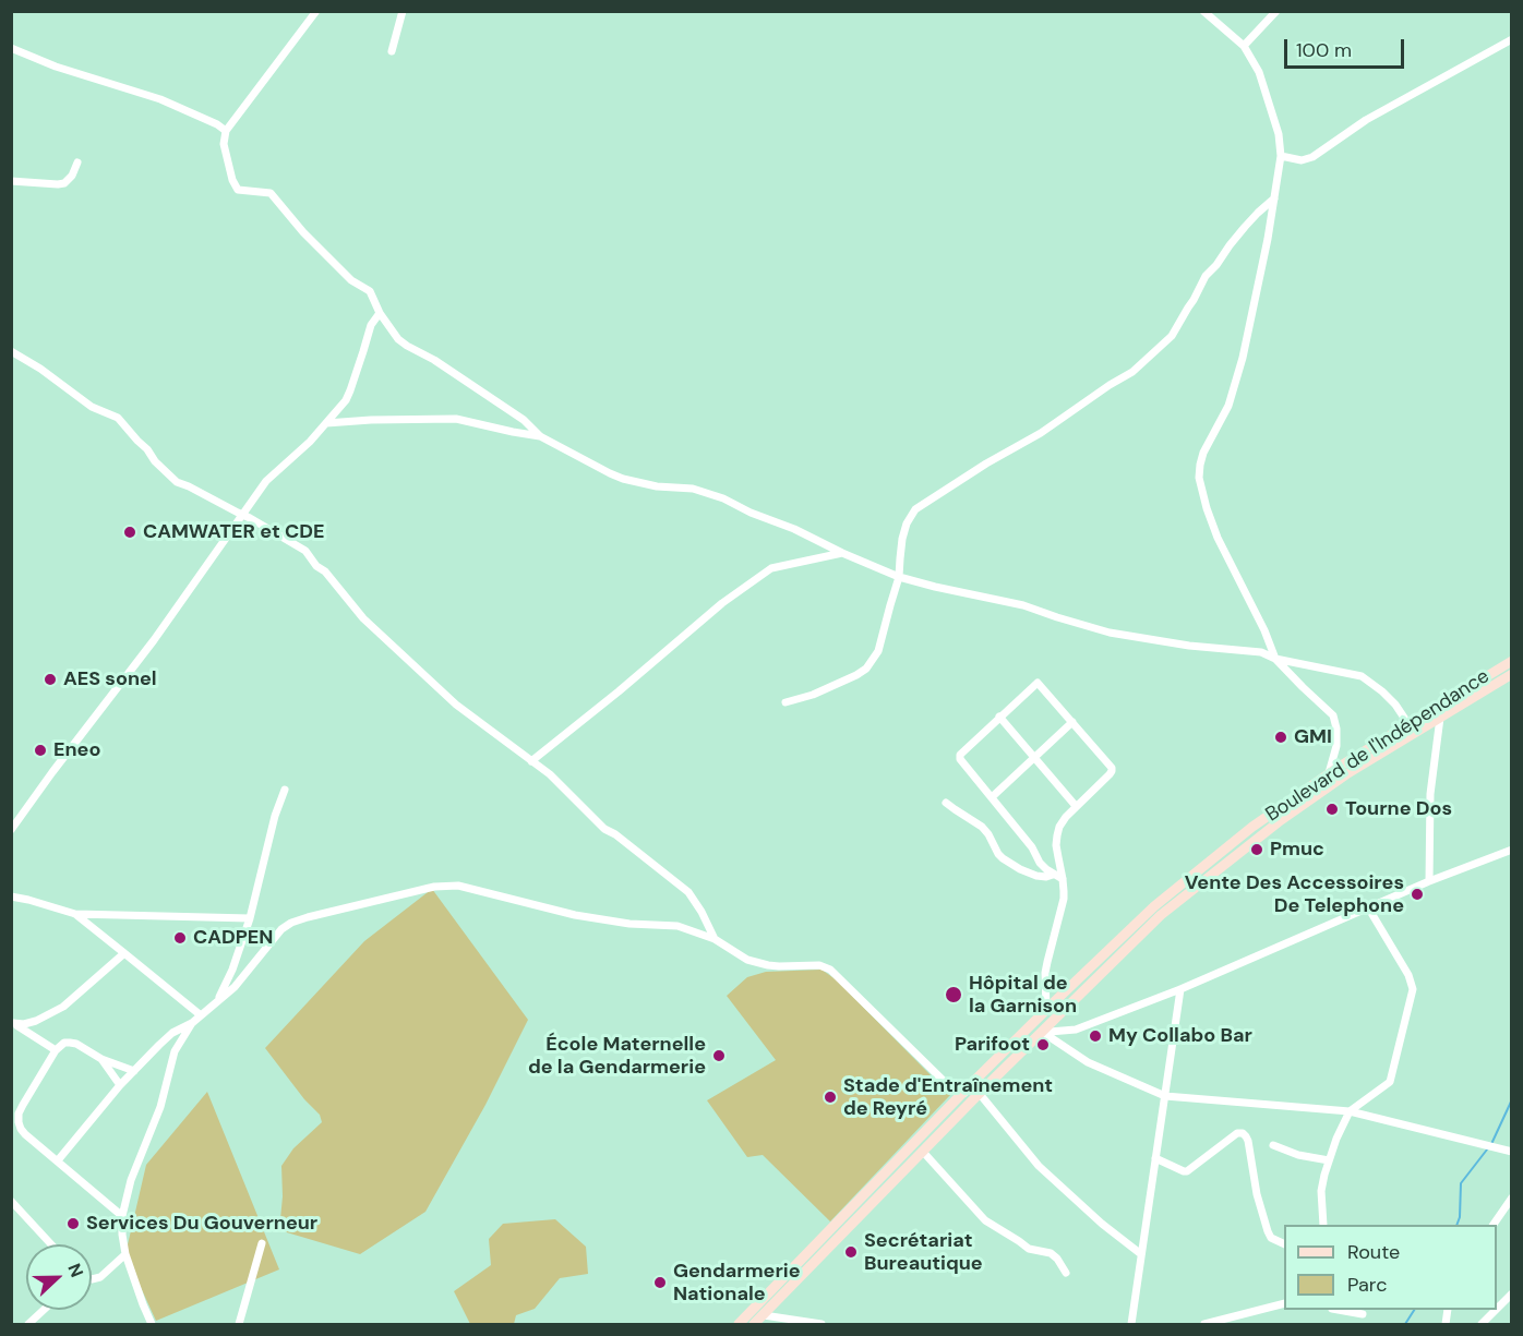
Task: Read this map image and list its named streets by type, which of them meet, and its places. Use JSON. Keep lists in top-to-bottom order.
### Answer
{
  "streets": {
    "main road": ["Boulevard de l'Indépendance"]
  },
  "places": [
    "CAMWATER et CDE",
    "AES sonel",
    "GMI",
    "Eneo",
    "Tourne Dos",
    "Pmuc",
    "Vente Des Accessoires De Telephone",
    "CADPEN",
    "Hôpital de la Garnison",
    "My Collabo Bar",
    "Parifoot",
    "École Maternelle de la Gendarmerie",
    "Stade d'Entraînement de Reyré",
    "Services Du Gouverneur",
    "Secrétariat Bureautique",
    "Gendarmerie Nationale"
  ],
  "legend": ["Route", "Parc"],
  "scale_bar": "100 m",
  "north": "right"
}
